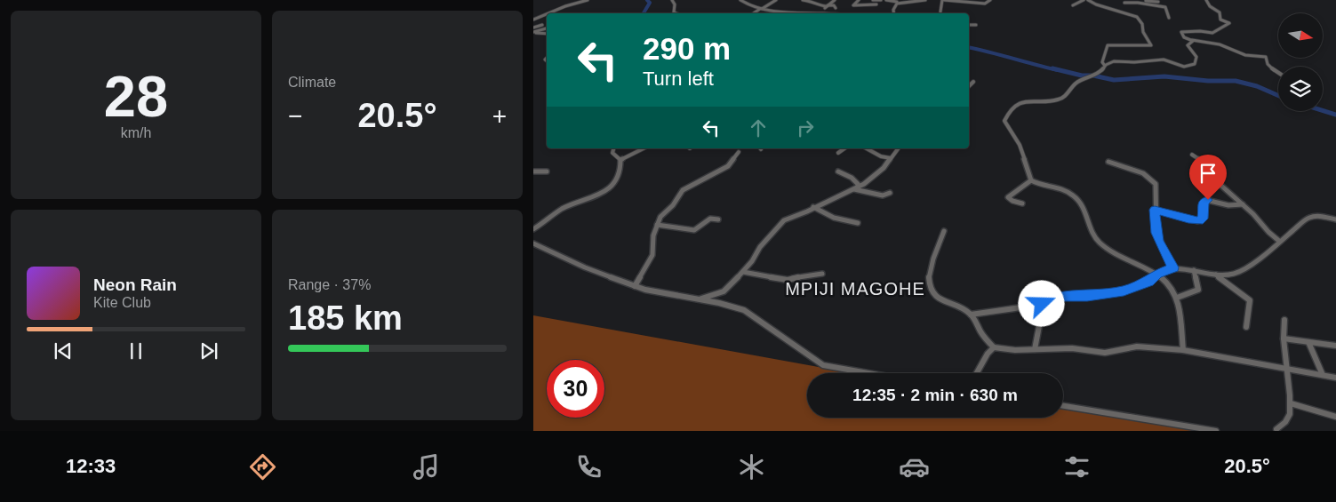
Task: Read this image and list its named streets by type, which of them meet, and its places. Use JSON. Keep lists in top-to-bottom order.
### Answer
{
  "districts": ["MPIJI MAGOHE"],
  "north": "right",
  "page": {
    "tile": [
      ["28", "km/h"],
      "Climate",
      ["Range · 37%", "185 km"]
    ],
    "turn": ["290 m", "Turn left"],
    "heat": ["−", "20.5°", "+"],
    "song": ["Neon Rain", "Kite Club"],
    "limit": "30",
    "trip": "12:35 · 2 min · 630 m",
    "tabs": ["12:33", "20.5°"]
  }
}
